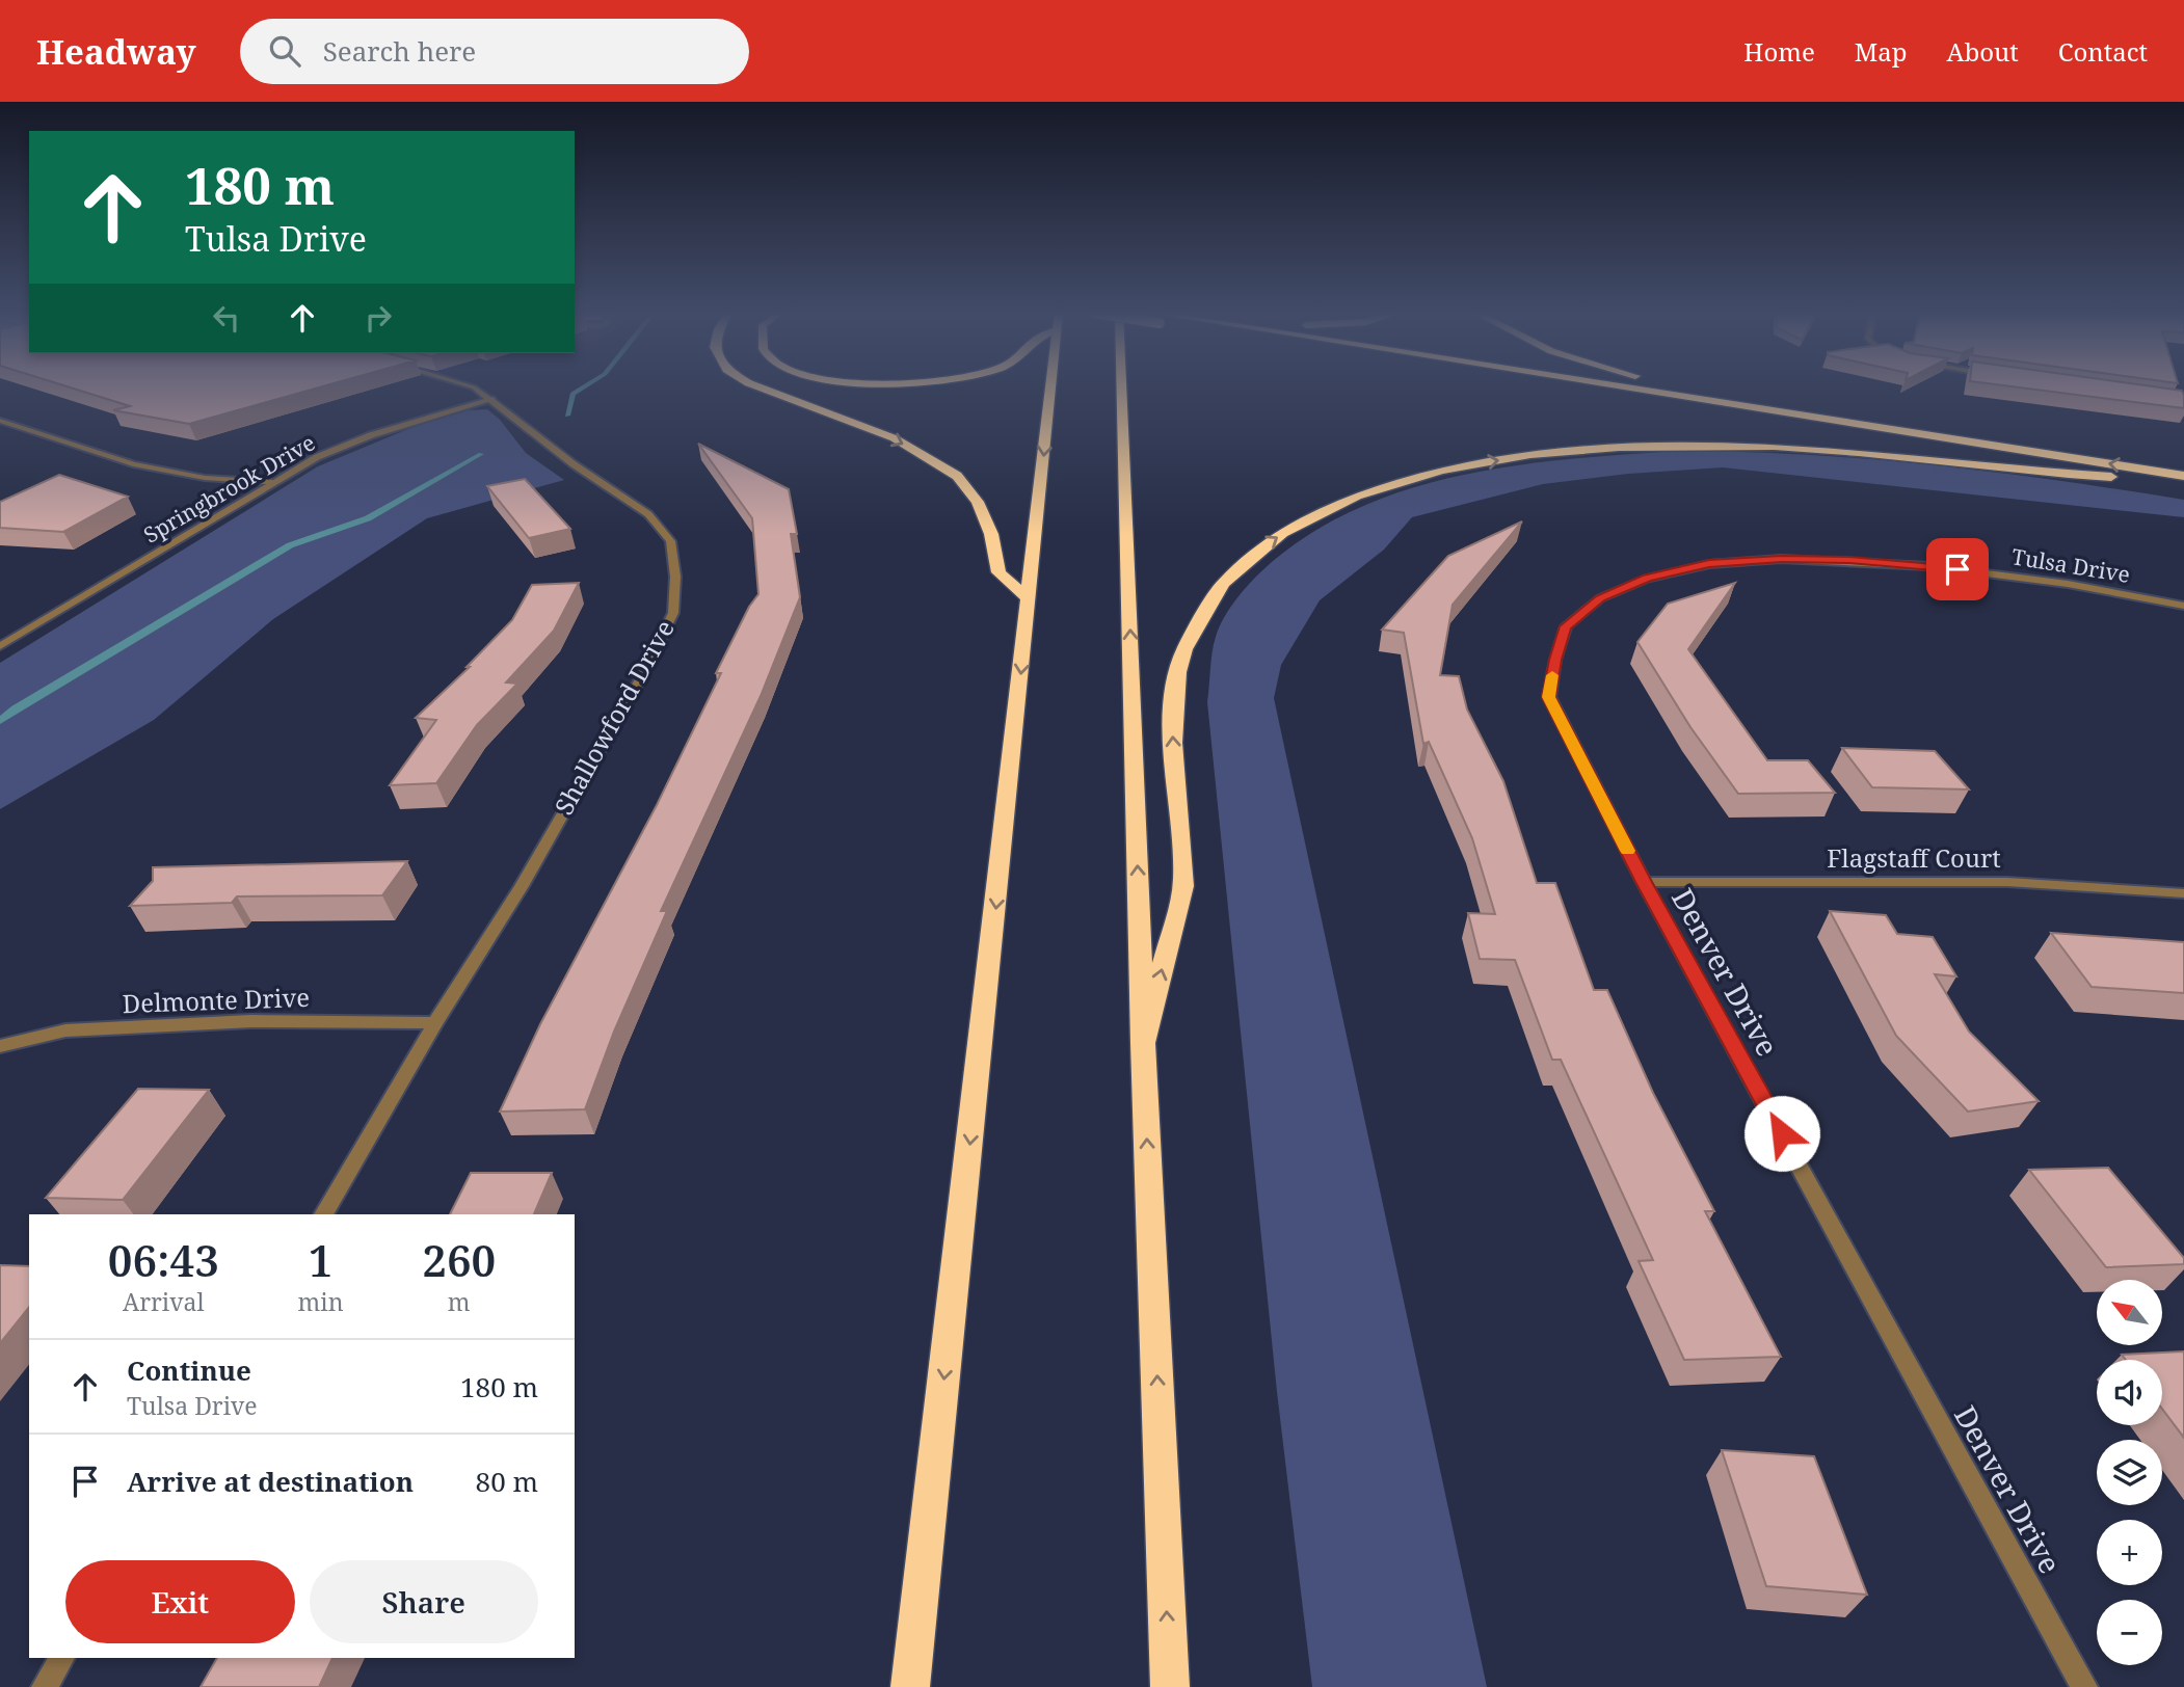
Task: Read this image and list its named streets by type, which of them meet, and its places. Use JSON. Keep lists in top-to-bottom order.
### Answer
{
  "streets": {
    "street": [
      "Springbrook Drive",
      "Tulsa Drive",
      "Shallowford Drive",
      "Flagstaff Court",
      "Denver Drive",
      "Delmonte Drive"
    ]
  },
  "crossings": [
    ["Springbrook Drive", "Shallowford Drive"],
    ["Tulsa Drive", "Denver Drive"],
    ["Shallowford Drive", "Delmonte Drive"],
    ["Flagstaff Court", "Denver Drive"]
  ],
  "north": "top left",
  "page": {
    "header": "Headway",
    "search": "Search here",
    "nav": [
      "Home",
      "Map",
      "About",
      "Contact"
    ],
    "turn": ["180 m", "Tulsa Drive"],
    "eta": [
      "06:43",
      "Arrival",
      "1",
      "min",
      "260",
      "m"
    ],
    "map_buttons": ["+", "−"],
    "list": [
      {
        "name": "Continue",
        "note": "Tulsa Drive",
        "value": "180 m"
      },
      {
        "name": "Arrive at destination",
        "value": "80 m"
      }
    ],
    "buttons": ["Exit", "Share"]
  }
}
